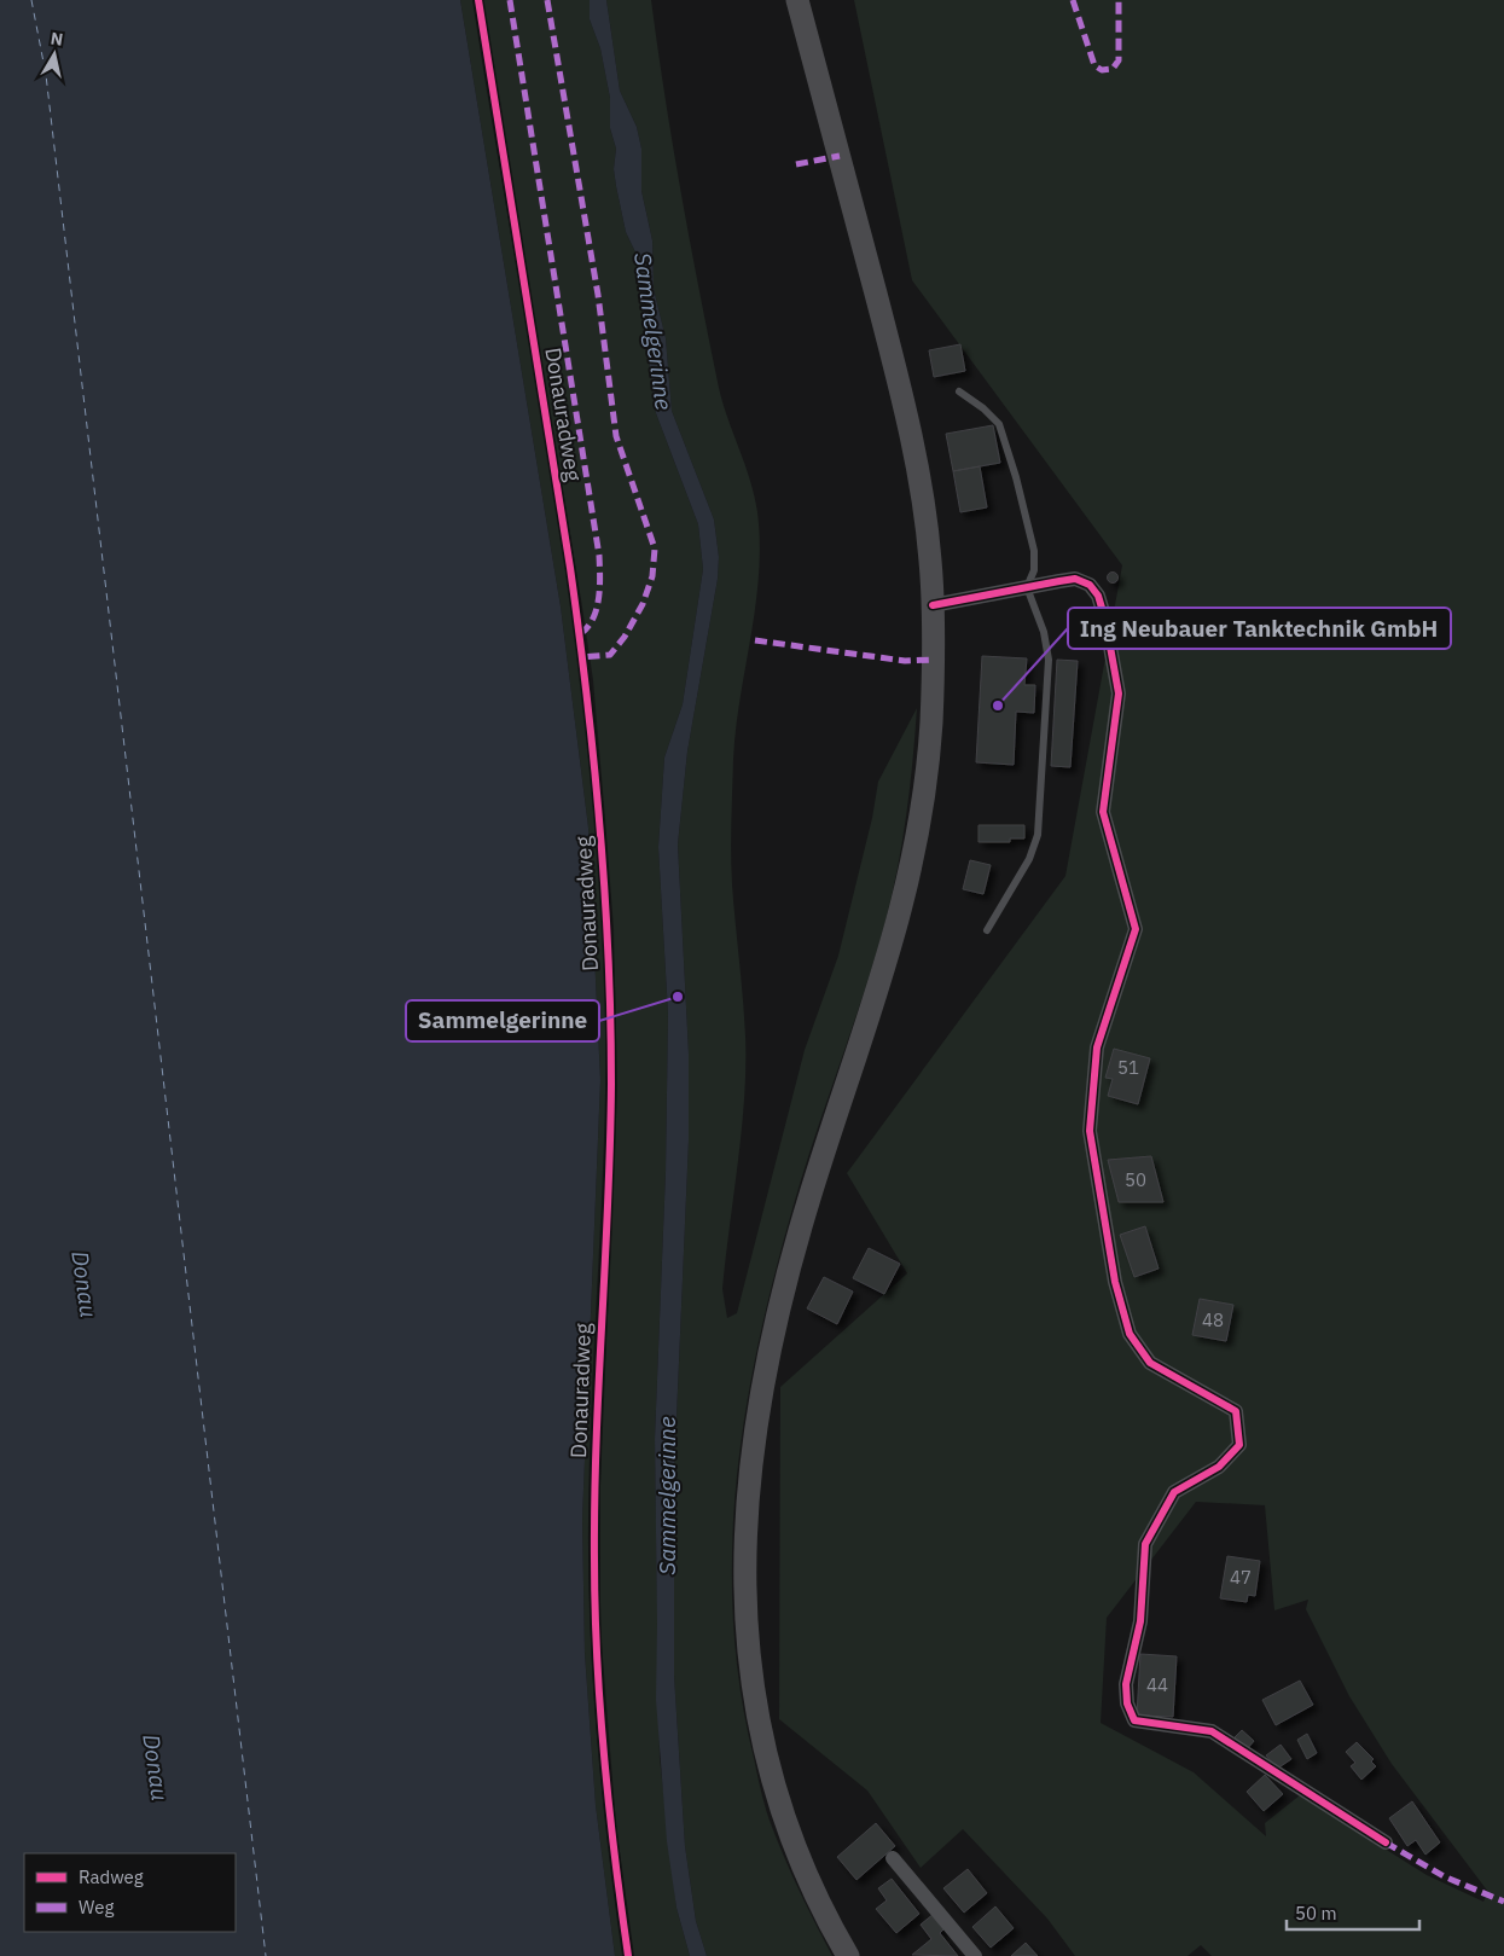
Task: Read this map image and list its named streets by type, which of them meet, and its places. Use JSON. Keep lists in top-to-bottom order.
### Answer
{
  "streets": {
    "cycle path": ["Donauradweg"]
  },
  "water": ["Sammelgerinne", "Donau"],
  "places": ["Ing Neubauer Tanktechnik GmbH", "Sammelgerinne"],
  "house_numbers": [
    "51",
    "50",
    "48",
    "47",
    "44"
  ],
  "legend": ["Radweg", "Weg"],
  "scale_bar": "50 m",
  "north": "top"
}
